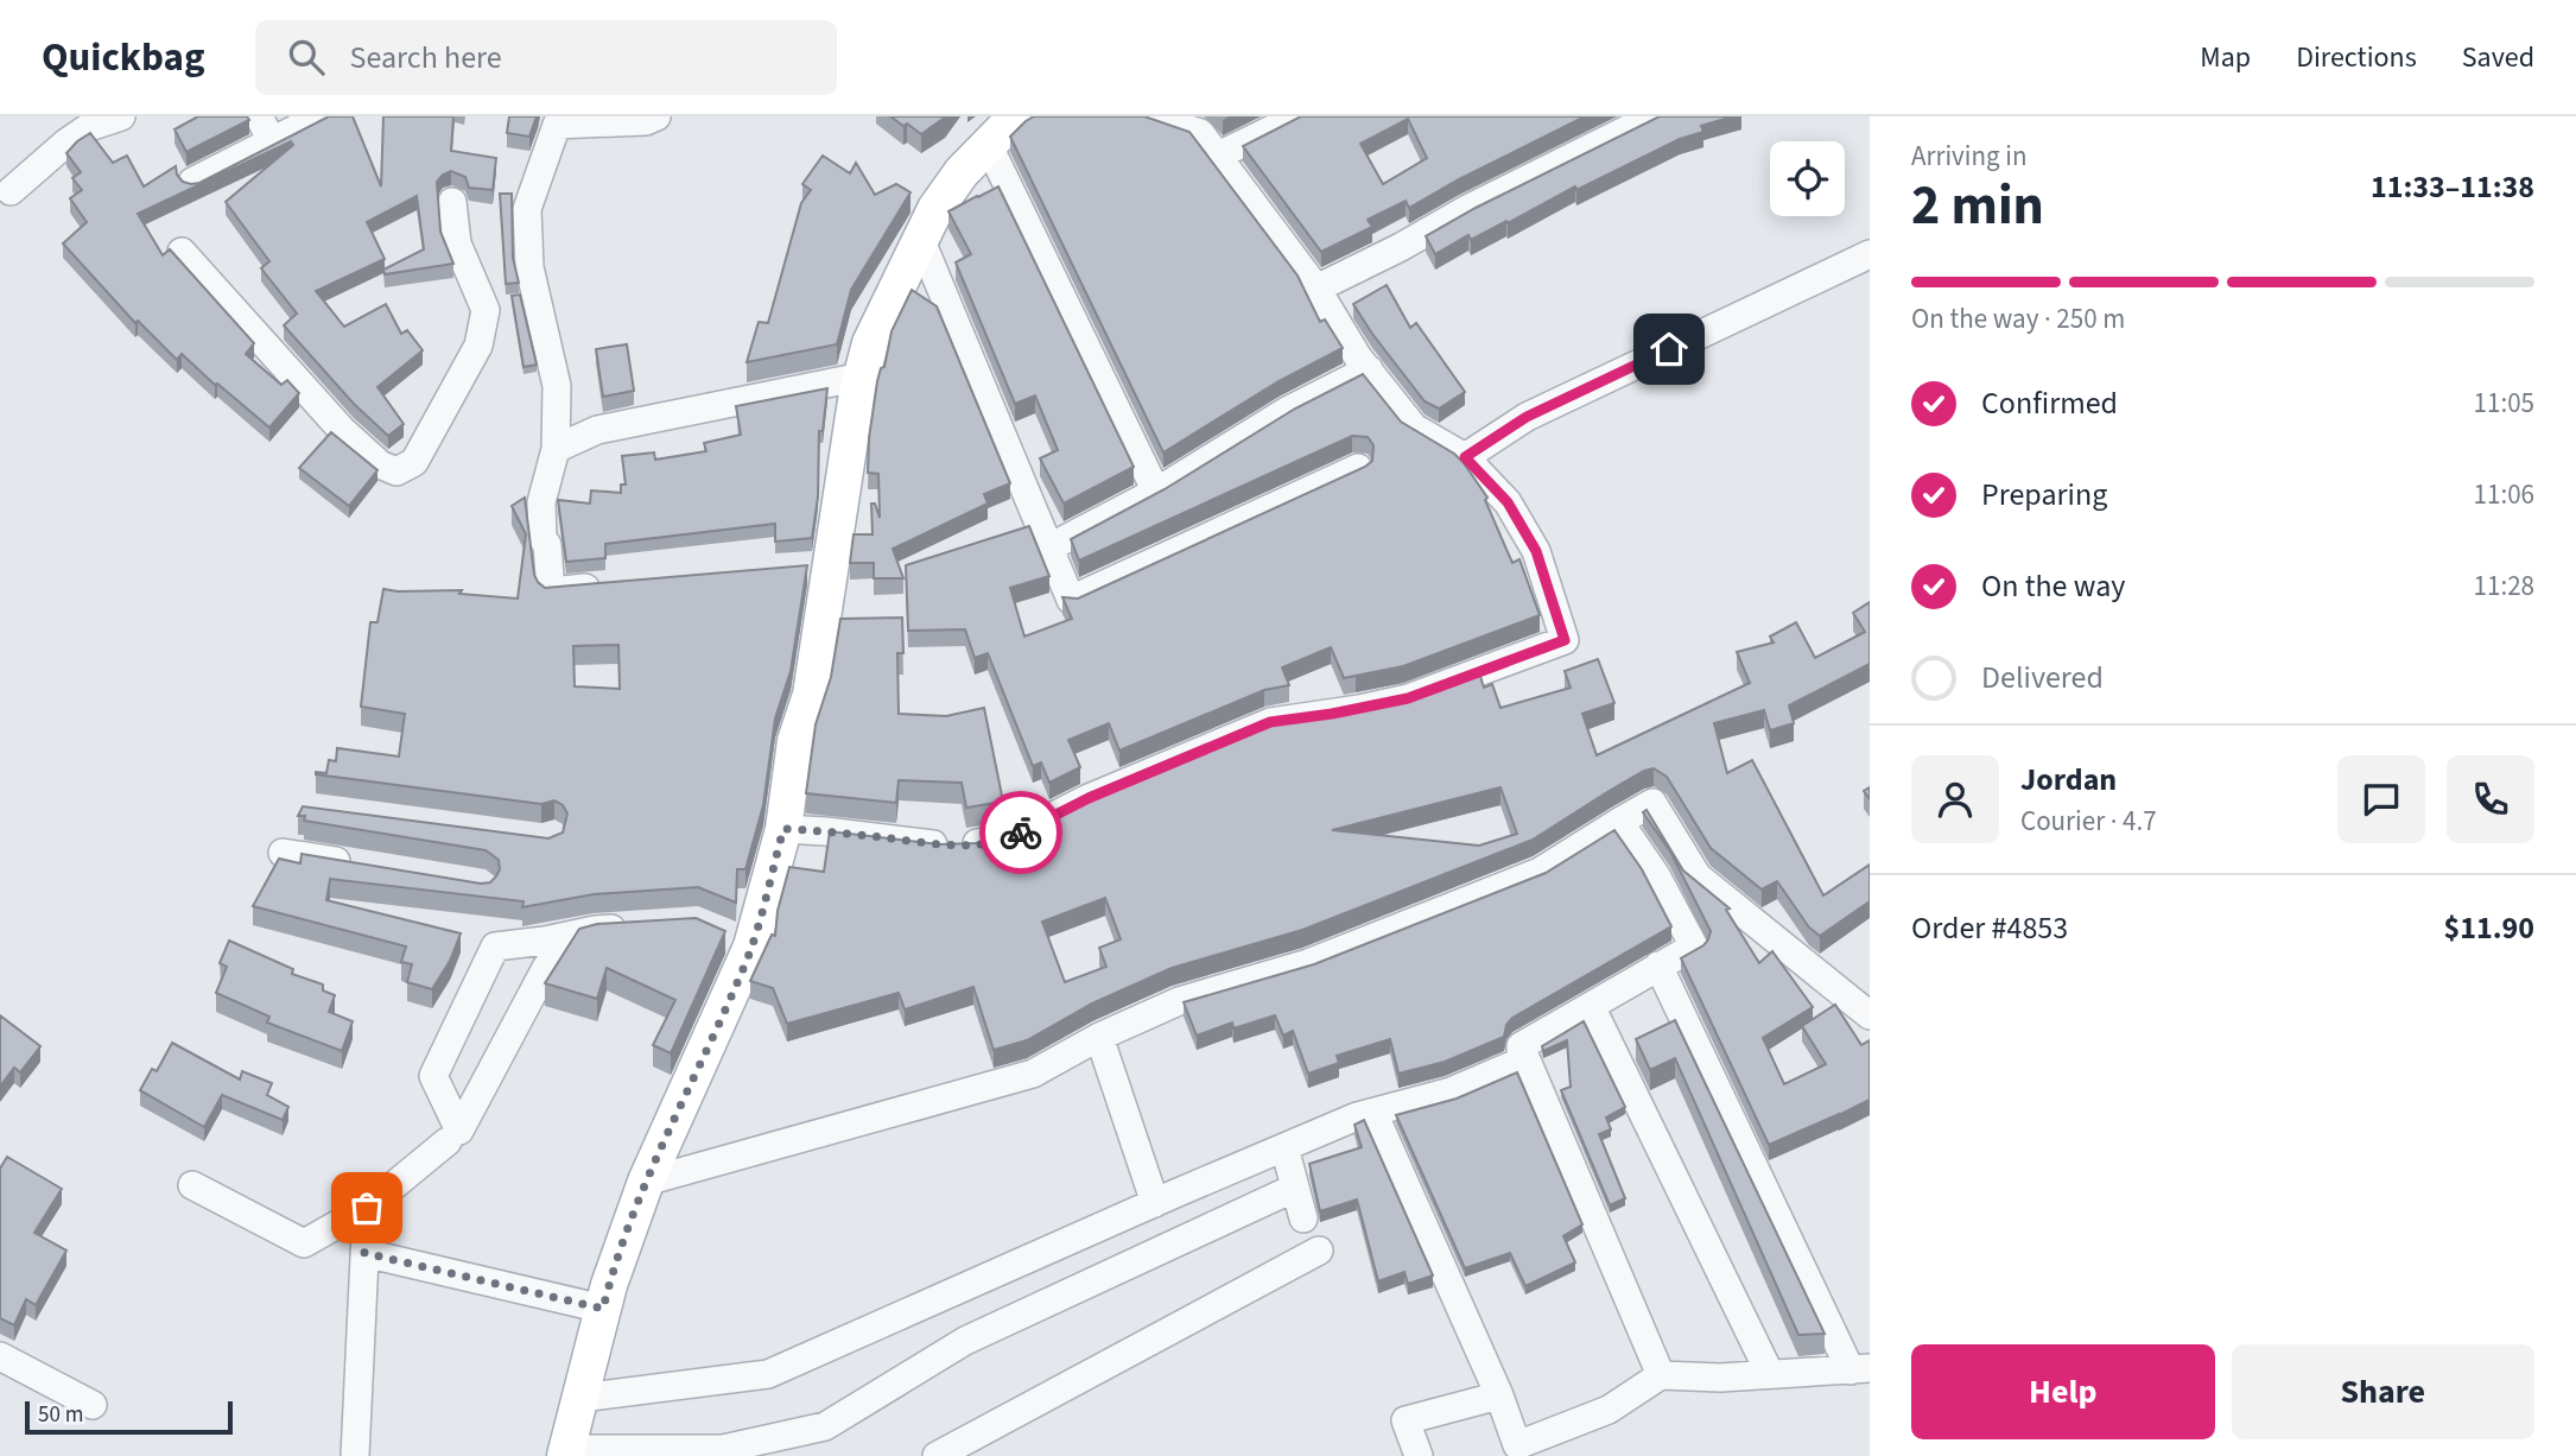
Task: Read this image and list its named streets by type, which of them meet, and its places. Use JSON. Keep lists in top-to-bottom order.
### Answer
{
  "scale_bar": "50 m",
  "page": {
    "header": "Quickbag",
    "search": "Search here",
    "nav": ["Map", "Directions", "Saved"],
    "heading": ["2 min", "Arriving in", "11:33–11:38"],
    "panel": [
      "Jordan",
      "Courier · 4.7",
      "Order #4853",
      "$11.90"
    ],
    "bar": "On the way · 250 m",
    "list": [
      ["Confirmed", "11:05"],
      ["Preparing", "11:06"],
      ["On the way", "11:28"],
      "Delivered"
    ],
    "buttons": ["Help", "Share"],
    "scale": "50 m"
  }
}
